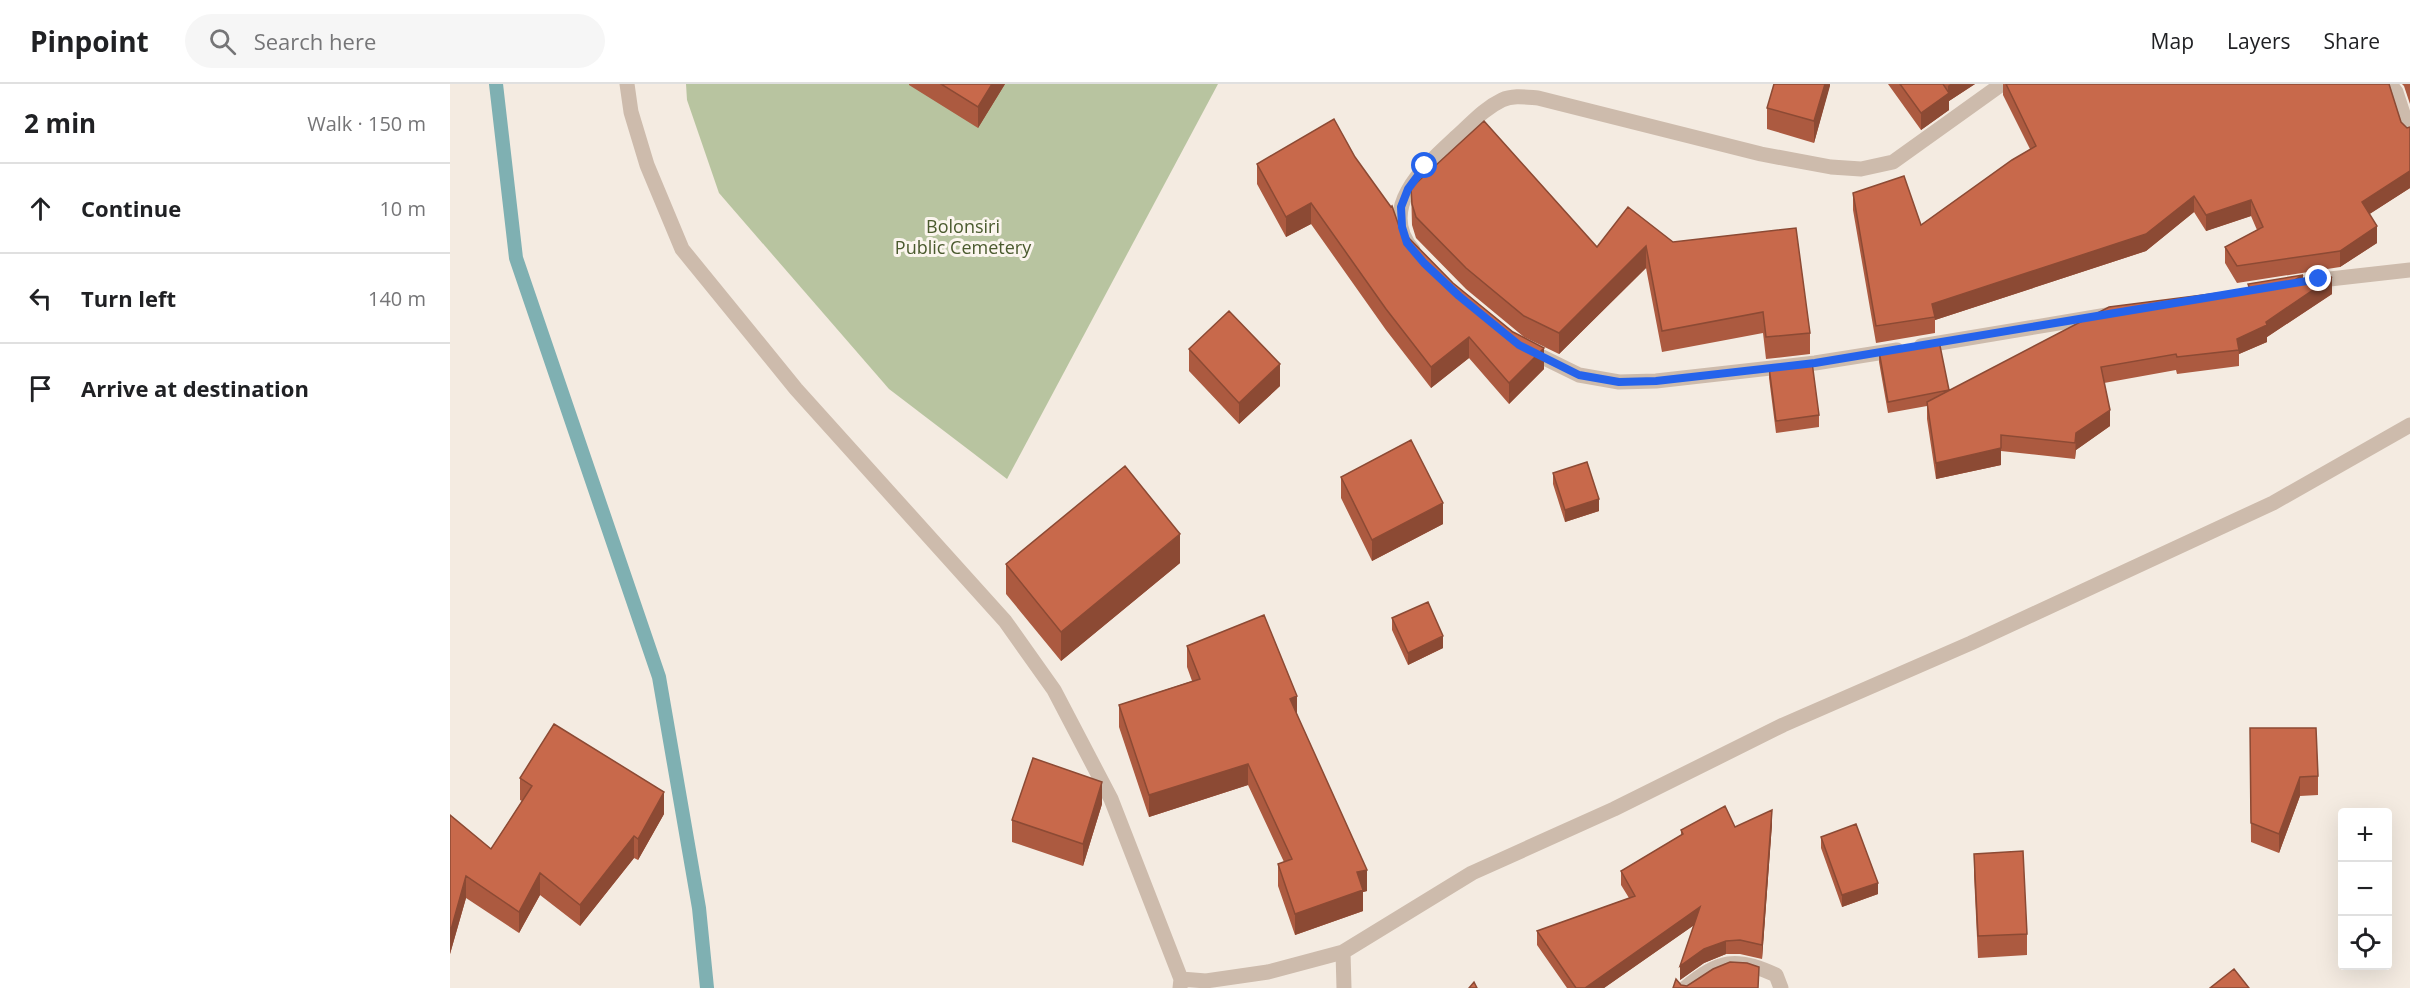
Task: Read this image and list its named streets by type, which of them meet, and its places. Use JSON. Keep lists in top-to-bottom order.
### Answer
{
  "parks": ["Bolonsiri Public Cemetery"],
  "page": {
    "header": "Pinpoint",
    "search": "Search here",
    "nav": ["Map", "Layers", "Share"],
    "heading": ["2 min", "Walk · 150 m"],
    "list": [
      ["Continue", "10 m"],
      ["Turn left", "140 m"],
      "Arrive at destination"
    ],
    "map_buttons": ["+", "−"]
  }
}
